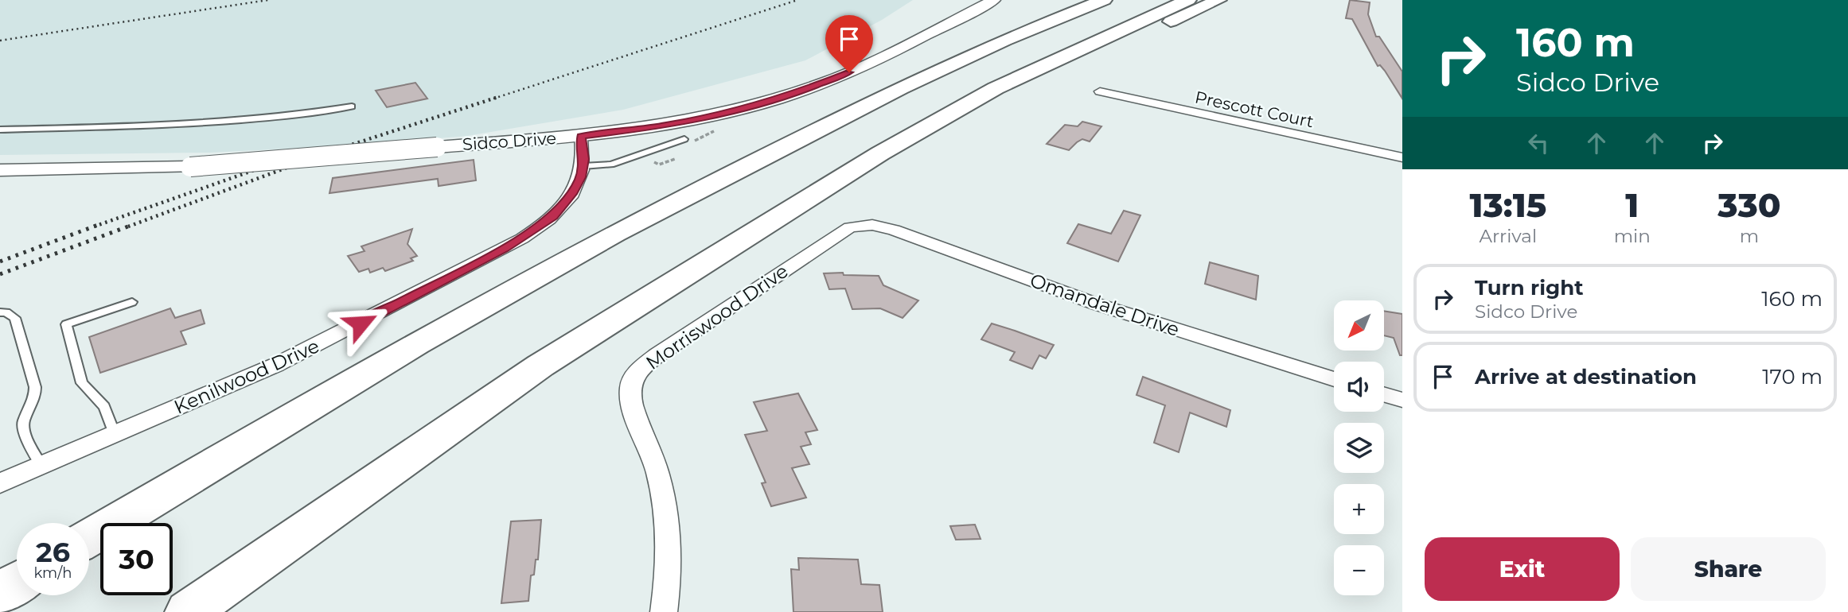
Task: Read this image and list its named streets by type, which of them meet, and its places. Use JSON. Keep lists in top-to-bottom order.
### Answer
{
  "streets": {
    "main road": ["Sidco Drive"],
    "street": [
      "Prescott Court",
      "Omandale Drive",
      "Morriswood Drive",
      "Kenilwood Drive"
    ]
  },
  "crossings": [
    ["Sidco Drive", "Kenilwood Drive"],
    ["Omandale Drive", "Morriswood Drive"]
  ],
  "north": "bottom left",
  "page": {
    "turn": ["160 m", "Sidco Drive"],
    "eta": [
      "13:15",
      "Arrival",
      "1",
      "min",
      "330",
      "m"
    ],
    "list": [
      {
        "name": "Turn right",
        "note": "Sidco Drive",
        "value": "160 m"
      },
      {
        "name": "Arrive at destination",
        "value": "170 m"
      }
    ],
    "map_buttons": ["+", "−"],
    "speed": "26 km/h",
    "limit": "30",
    "buttons": ["Exit", "Share"]
  }
}
